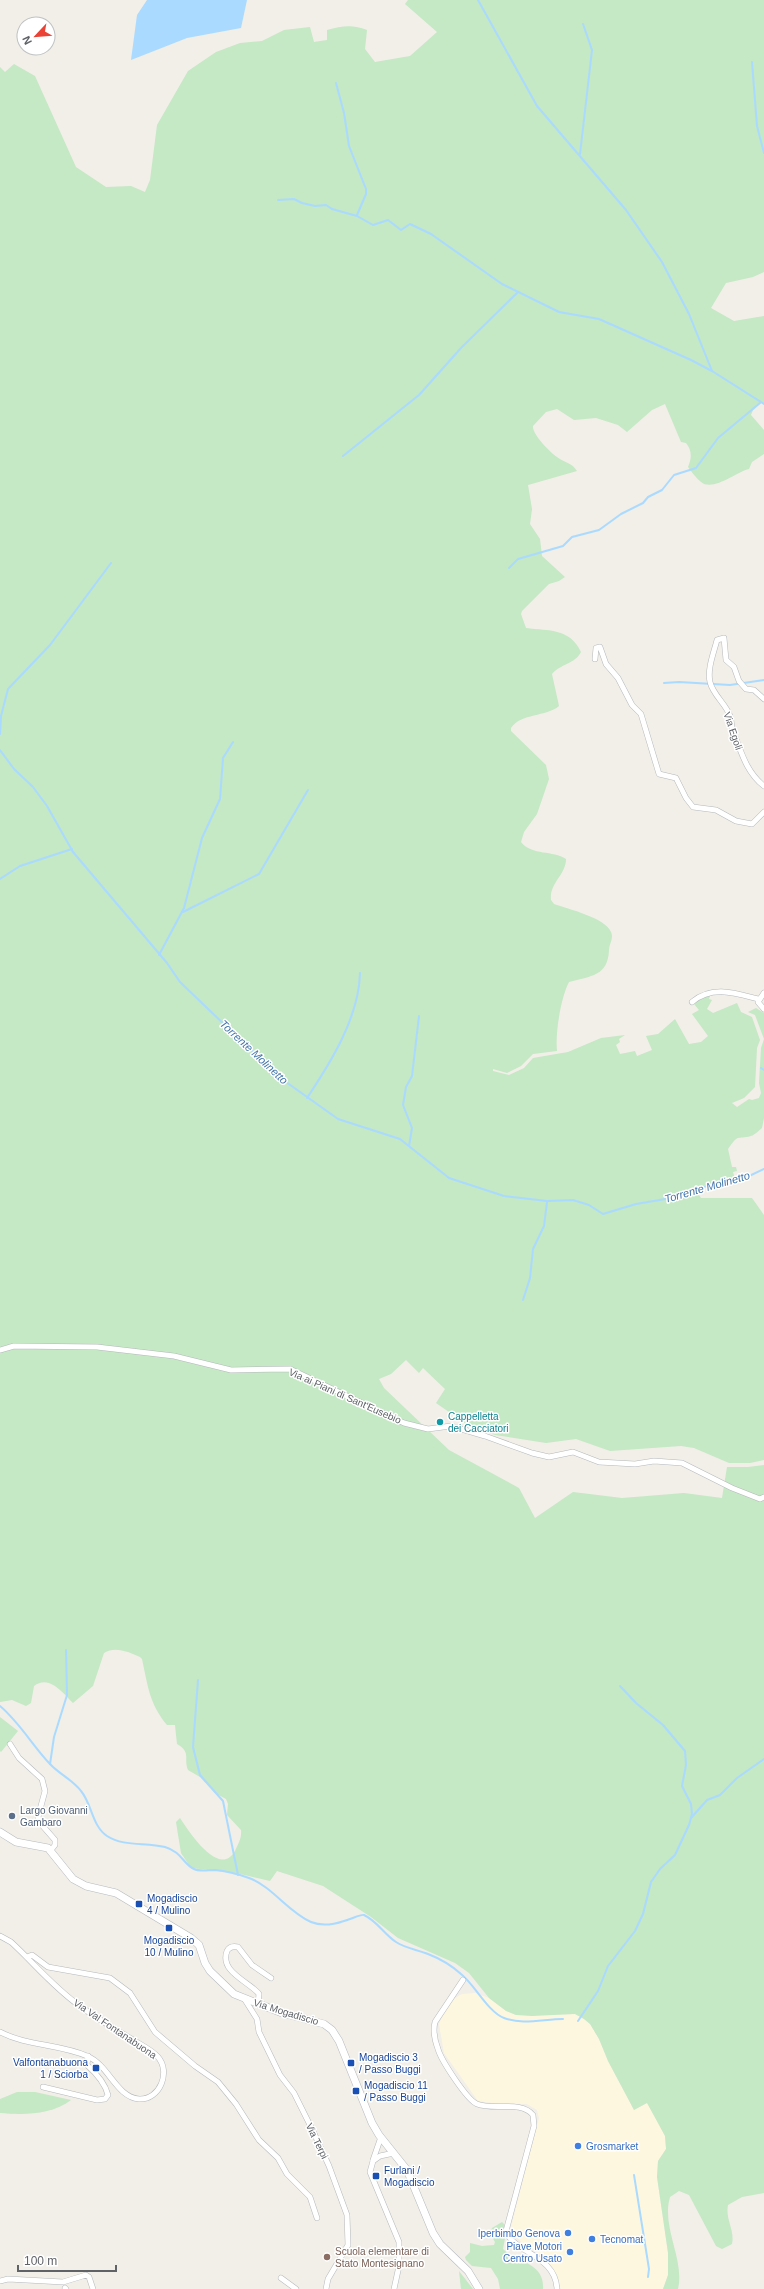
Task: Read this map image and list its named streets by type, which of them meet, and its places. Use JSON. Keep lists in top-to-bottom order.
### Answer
{
  "streets": {
    "street": [
      "Via Egoli",
      "Via ai Piani di Sant'Eusebio",
      "Via Mogadiscio",
      "Via Val Fontanabuona",
      "Via Terpi"
    ]
  },
  "crossings": [
    ["Via Mogadiscio", "Via Terpi"]
  ],
  "water": ["Torrente Molinetto"],
  "places": {
    "other": [
      "Cappelletta dei Cacciatori",
      "Largo Giovanni Gambaro",
      "Grosmarket",
      "Iperbimbo Genova",
      "Tecnomat",
      "Piave Motori Centro Usato",
      "Scuola elementare di Stato Montesignano"
    ],
    "transit": [
      "Mogadiscio 4 / Mulino",
      "Mogadiscio 10 / Mulino",
      "Mogadiscio 3 / Passo Buggi",
      "Valfontanabuona 1 / Sciorba",
      "Mogadiscio 11 / Passo Buggi",
      "Furlani / Mogadiscio"
    ]
  },
  "scale_bar": "100 m",
  "north": "bottom left"
}
